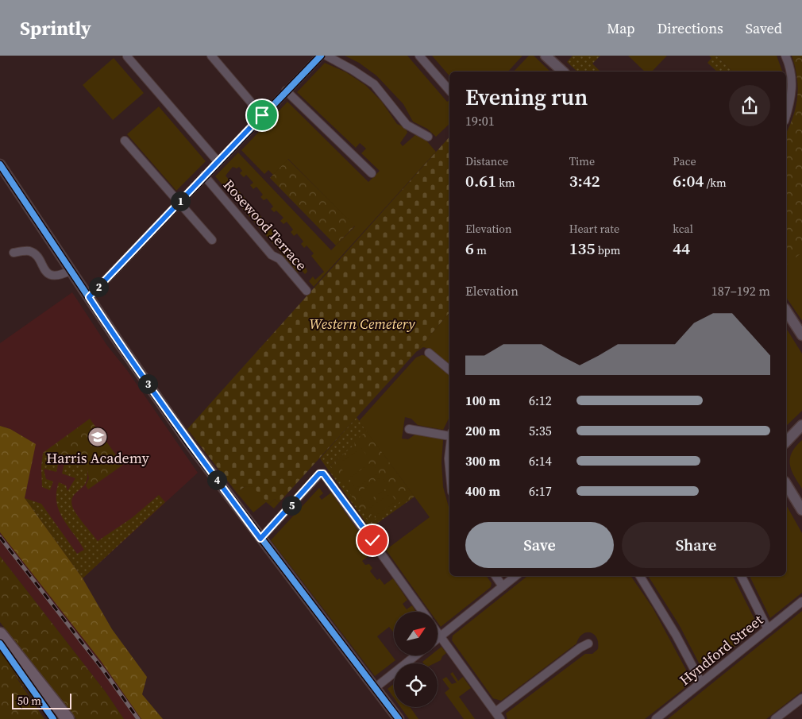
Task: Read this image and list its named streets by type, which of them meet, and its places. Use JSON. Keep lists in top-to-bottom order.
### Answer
{
  "streets": {
    "street": ["Rosewood Terrace", "Hyndford Street"]
  },
  "parks": ["Western Cemetery"],
  "places": {
    "school or university": ["Harris Academy"]
  },
  "scale_bar": "50 m",
  "north": "top right",
  "page": {
    "header": "Sprintly",
    "nav": ["Map", "Directions", "Saved"],
    "heading": ["Evening run", "19:01"],
    "stats": [
      ["Distance", "0.61 km"],
      ["Time", "3:42"],
      ["Pace", "6:04 /km"],
      ["Elevation", "6 m"],
      ["Heart rate", "135 bpm"],
      ["kcal", "44"]
    ],
    "pins": [
      "1",
      "2",
      "3",
      "4",
      "5"
    ],
    "chart": ["Elevation", "187–192 m"],
    "list": [
      {
        "name": "100 m",
        "note": "6:12"
      },
      {
        "name": "200 m",
        "note": "5:35"
      },
      {
        "name": "300 m",
        "note": "6:14"
      },
      {
        "name": "400 m",
        "note": "6:17"
      }
    ],
    "buttons": ["Save", "Share"],
    "scale": "50 m"
  }
}
